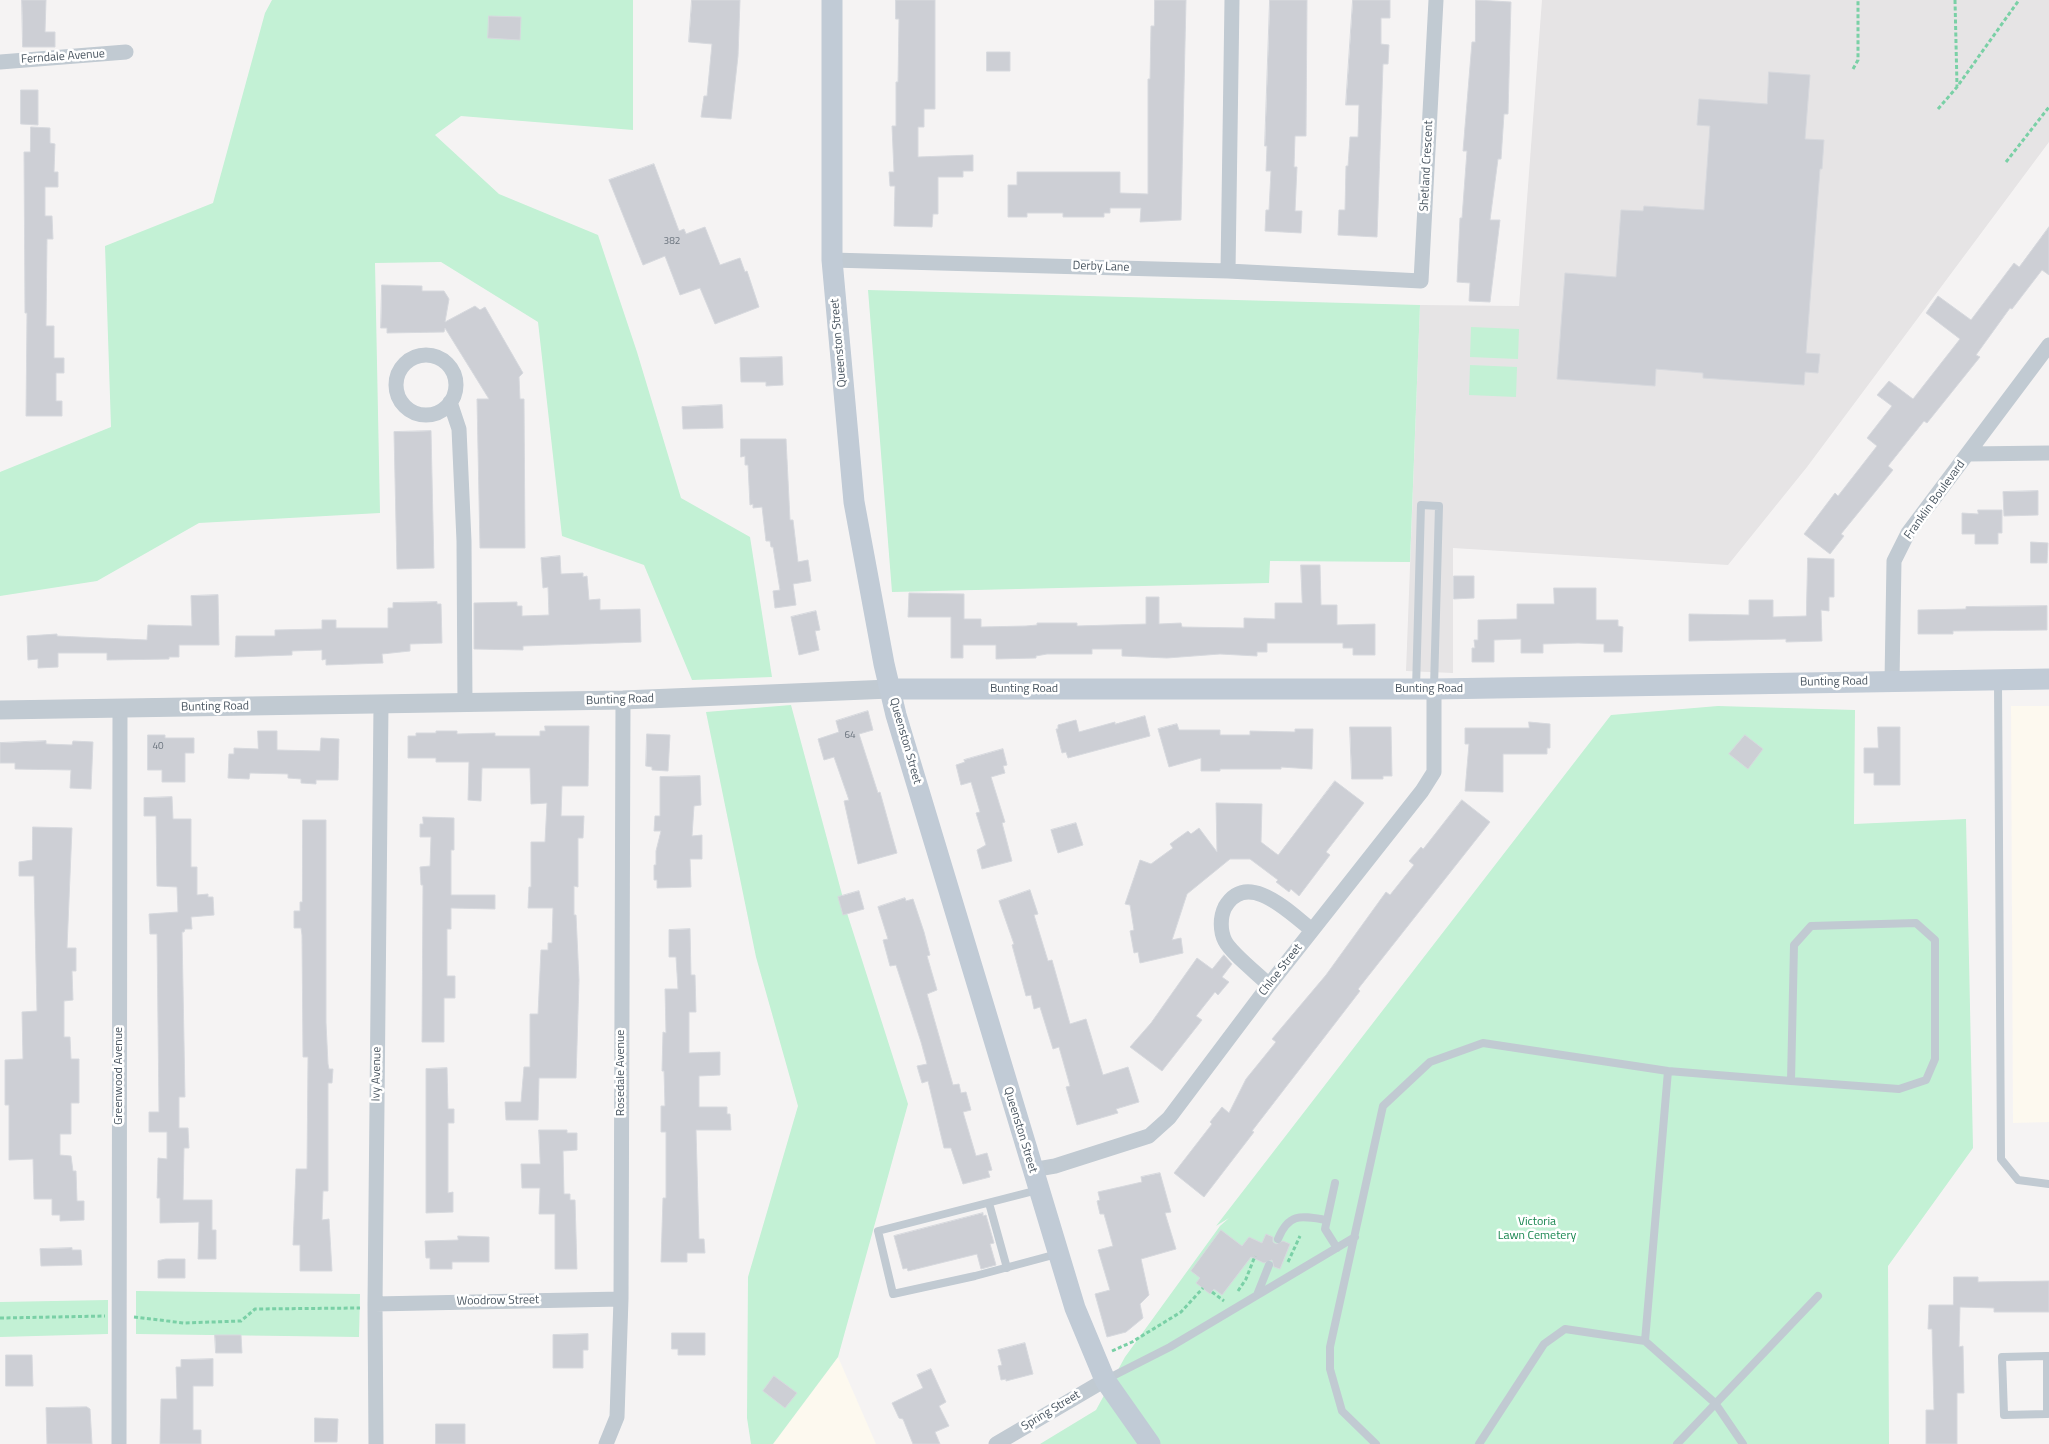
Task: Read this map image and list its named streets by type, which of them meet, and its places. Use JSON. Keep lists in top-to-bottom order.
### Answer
{
  "streets": {
    "main road": ["Queenston Street", "Bunting Road"],
    "street": [
      "Ferndale Avenue",
      "Shetland Crescent",
      "Derby Lane",
      "Franklin Boulevard",
      "Chloe Street",
      "Rosedale Avenue",
      "Ivy Avenue",
      "Greenwood Avenue",
      "Woodrow Street",
      "Spring Street"
    ]
  },
  "crossings": [
    ["Shetland Crescent", "Derby Lane"],
    ["Derby Lane", "Queenston Street"],
    ["Queenston Street", "Bunting Road"],
    ["Queenston Street", "Chloe Street"],
    ["Queenston Street", "Spring Street"],
    ["Franklin Boulevard", "Bunting Road"],
    ["Bunting Road", "Chloe Street"],
    ["Bunting Road", "Rosedale Avenue"],
    ["Bunting Road", "Ivy Avenue"],
    ["Bunting Road", "Greenwood Avenue"],
    ["Rosedale Avenue", "Woodrow Street"],
    ["Ivy Avenue", "Woodrow Street"]
  ],
  "parks": ["Victoria Lawn Cemetery"],
  "house_numbers": ["382", "64", "40"]
}
